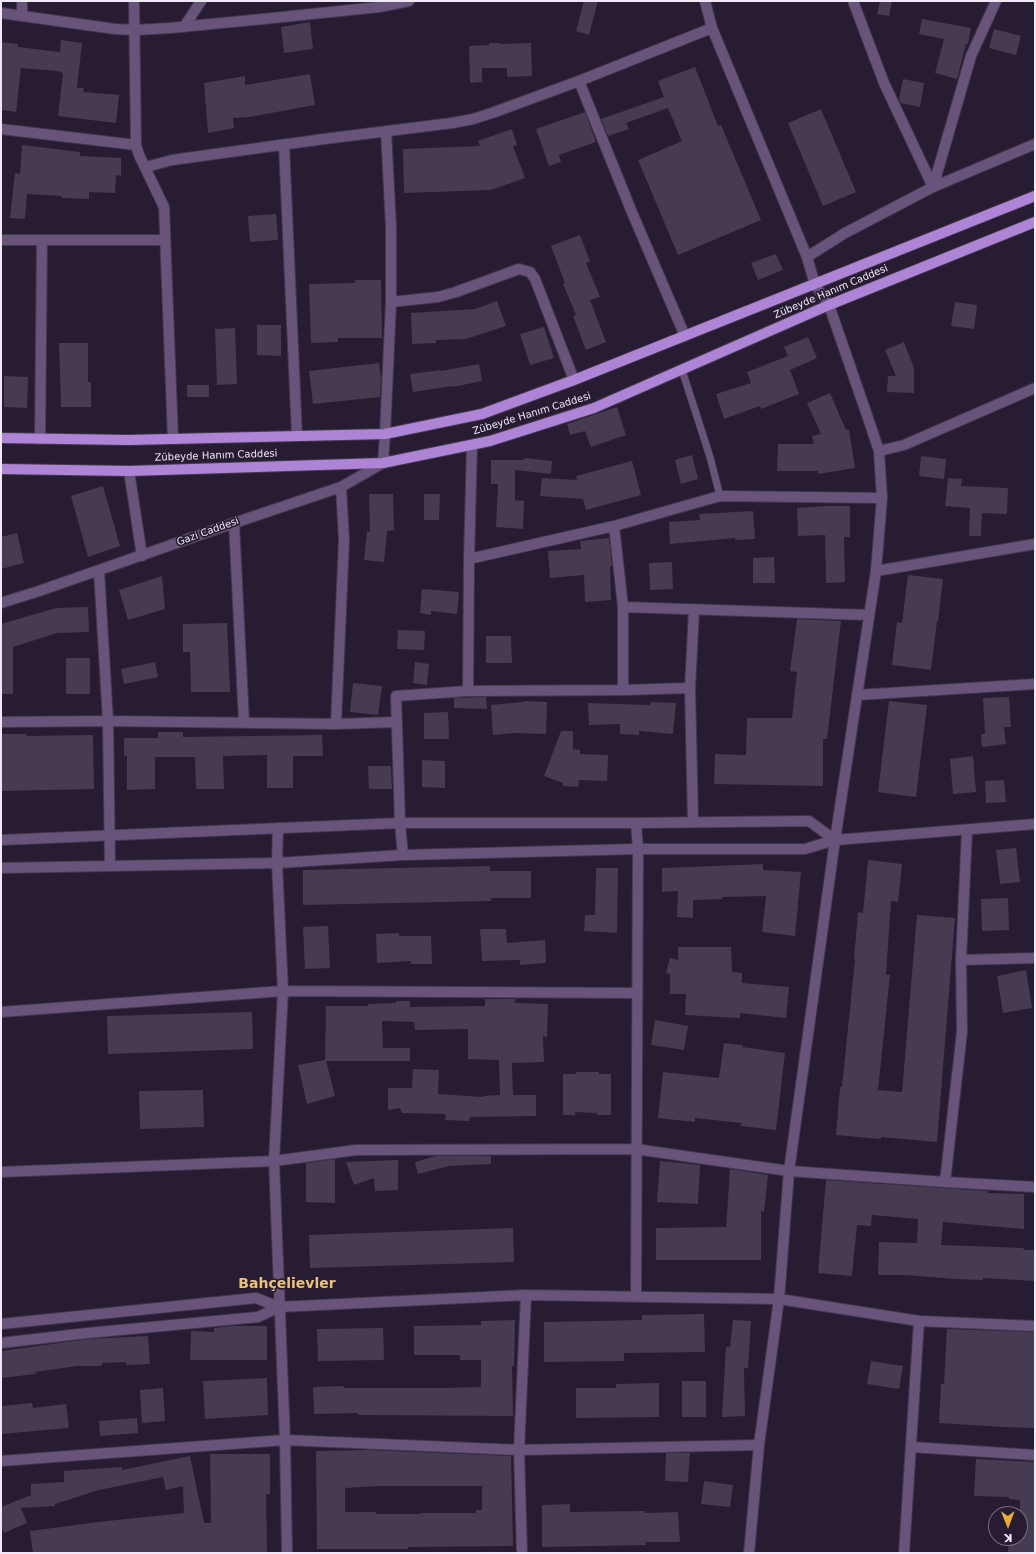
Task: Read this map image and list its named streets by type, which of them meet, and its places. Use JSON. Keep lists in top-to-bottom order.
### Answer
{
  "streets": {
    "main road": ["Zübeyde Hanım Caddesi"],
    "street": ["Gazi Caddesi"]
  },
  "crossings": [
    ["Zübeyde Hanım Caddesi", "Gazi Caddesi"]
  ],
  "districts": ["Bahçelievler"],
  "north": "bottom"
}
